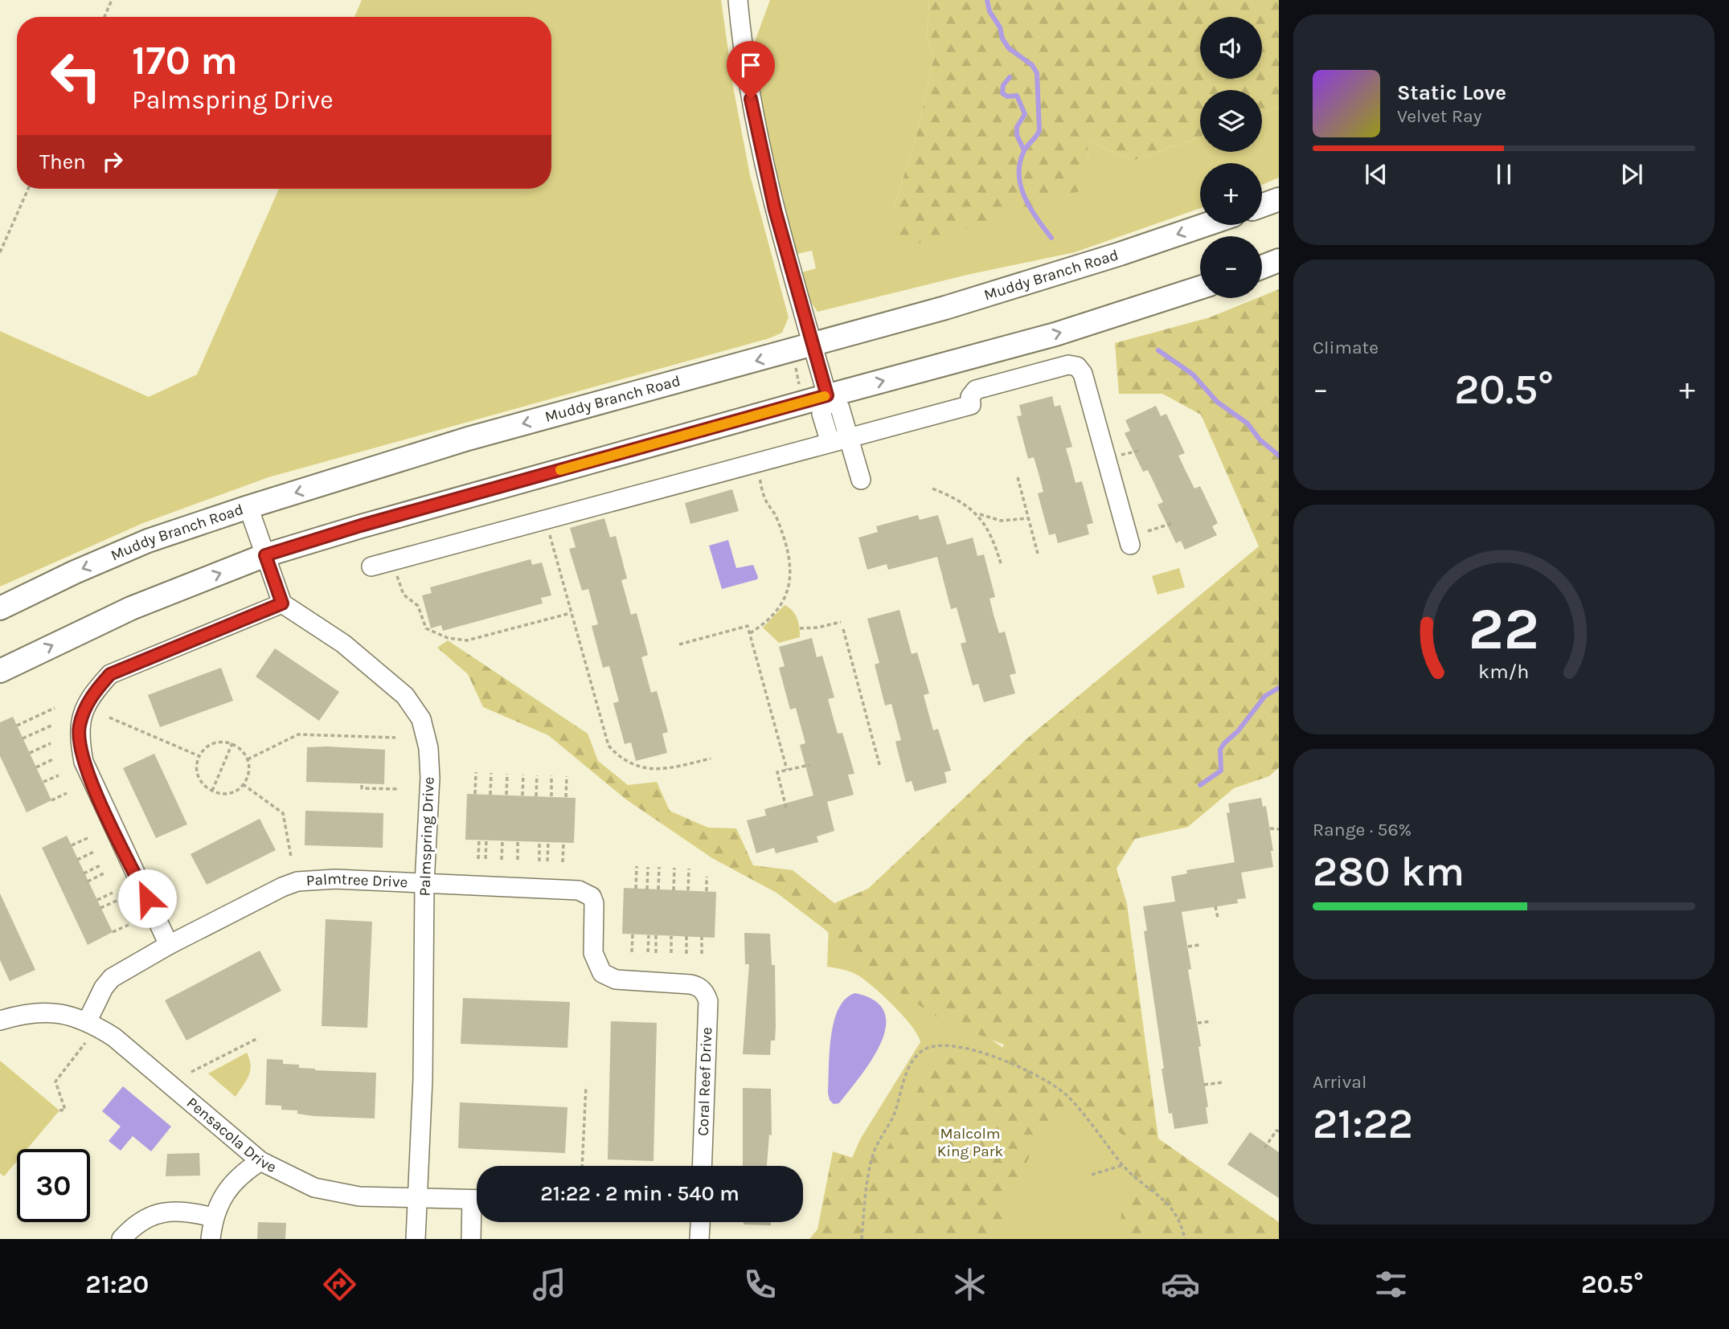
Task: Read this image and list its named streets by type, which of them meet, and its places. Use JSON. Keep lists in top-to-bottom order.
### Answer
{
  "streets": {
    "main road": ["Muddy Branch Road"],
    "street": [
      "Palmspring Drive",
      "Palmtree Drive",
      "Coral Reef Drive",
      "Pensacola Drive"
    ]
  },
  "crossings": [
    ["Palmspring Drive", "Palmtree Drive"],
    ["Palmspring Drive", "Pensacola Drive"],
    ["Palmtree Drive", "Coral Reef Drive"],
    ["Palmtree Drive", "Pensacola Drive"]
  ],
  "parks": ["Malcolm King Park"],
  "page": {
    "map_buttons": ["+", "−"],
    "turn": ["170 m", "Palmspring Drive"],
    "song": ["Static Love", "Velvet Ray"],
    "then": "Then",
    "tile": [
      "Climate",
      ["Range · 56%", "280 km"],
      ["Arrival", "21:22"]
    ],
    "heat": ["−", "20.5°", "+"],
    "limit": "30",
    "trip": "21:22 · 2 min · 540 m",
    "tabs": ["21:20", "20.5°"],
    "gauge": ["22", "km/h"]
  }
}
